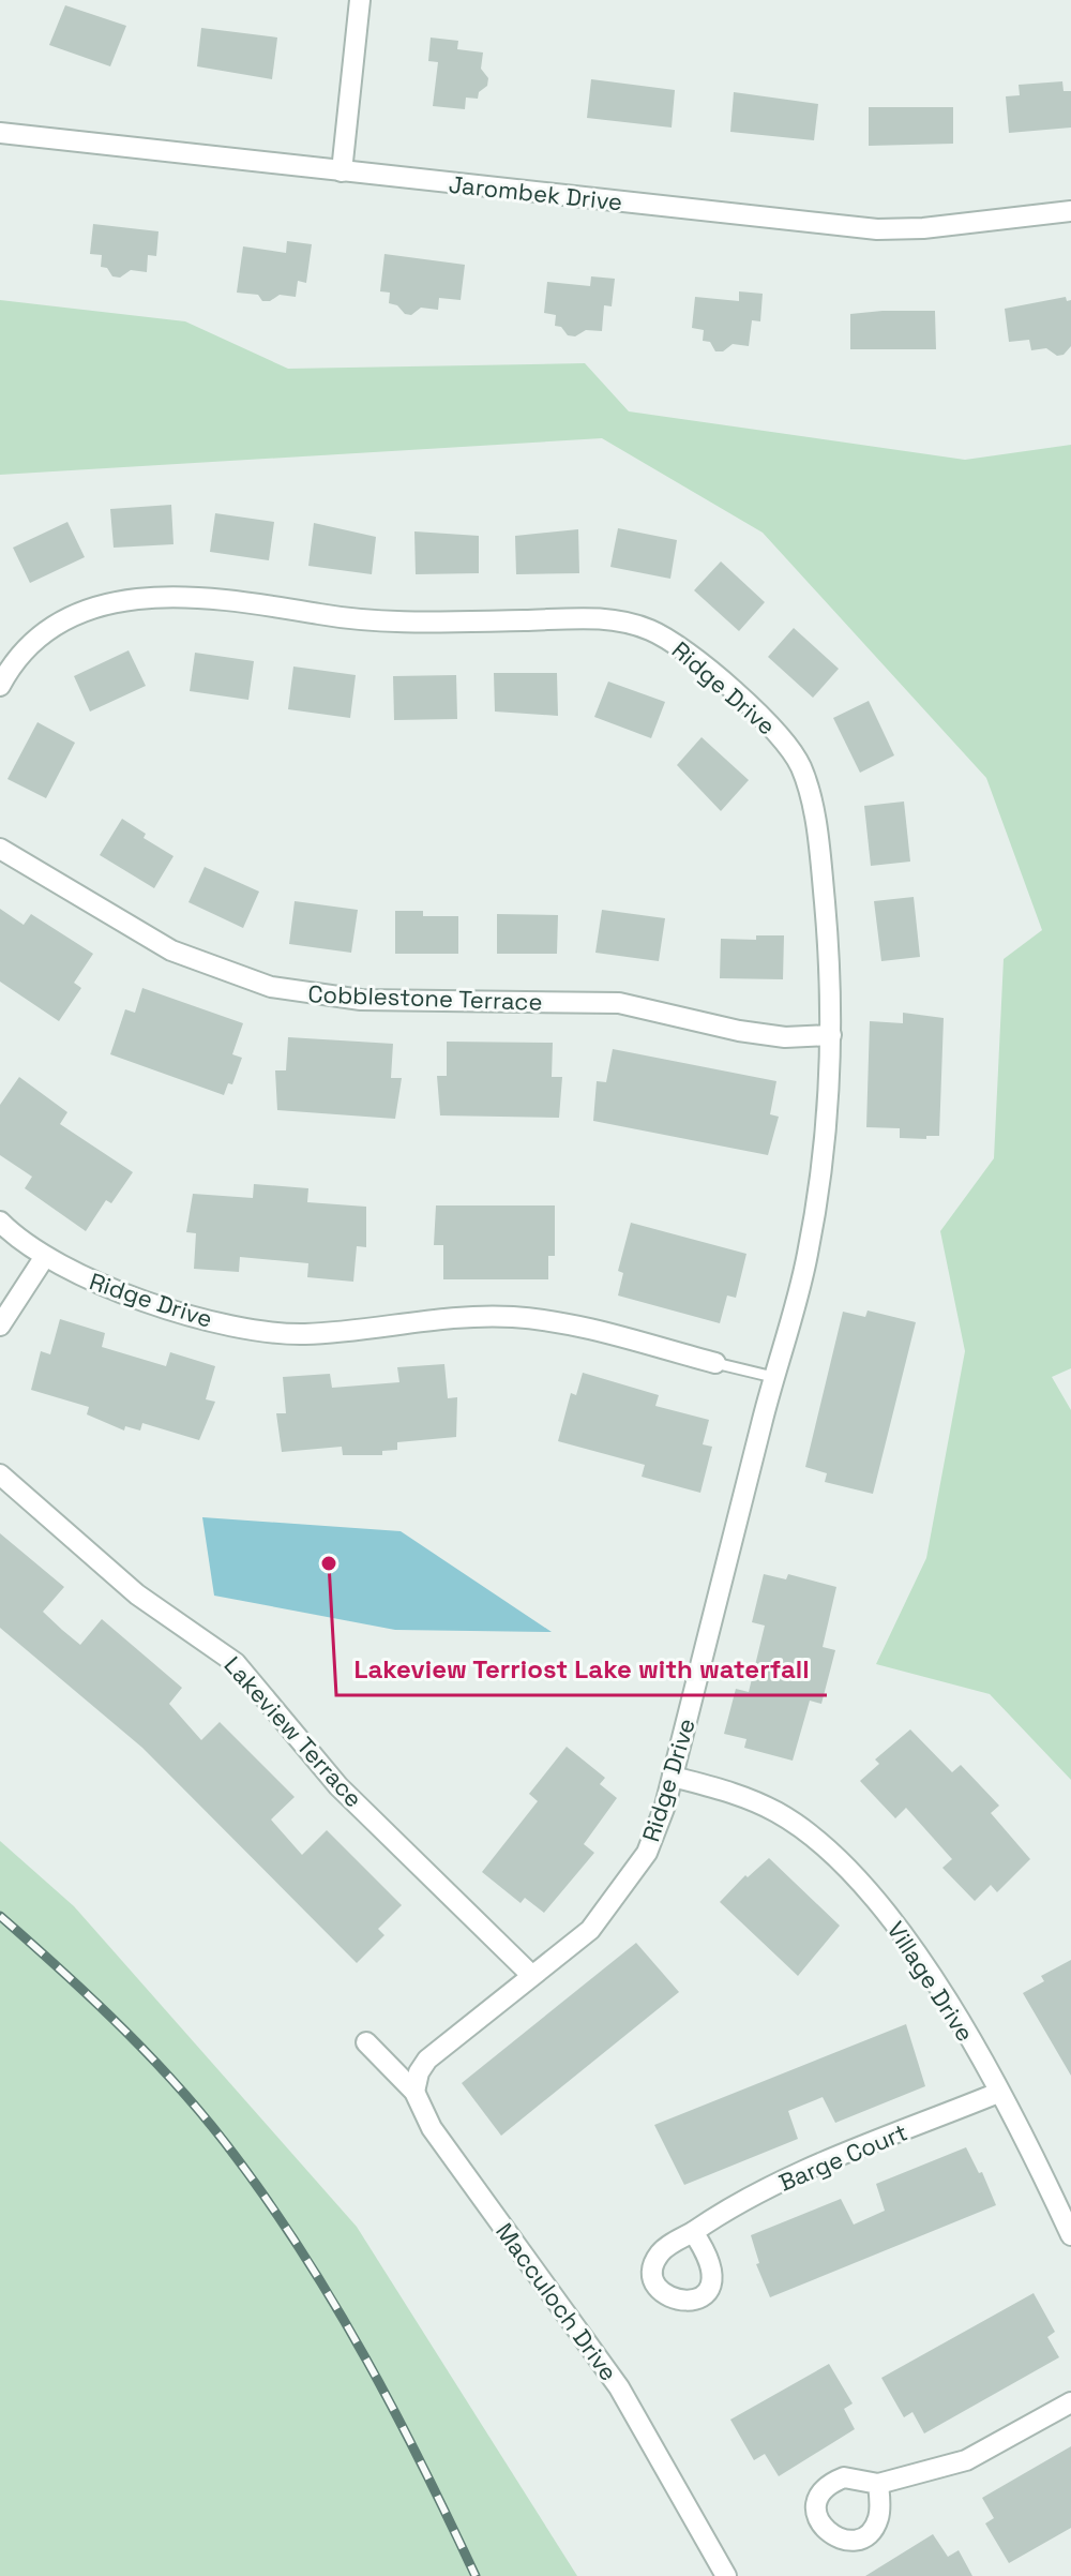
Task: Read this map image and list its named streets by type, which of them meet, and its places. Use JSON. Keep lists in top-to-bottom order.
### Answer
{
  "streets": {
    "street": [
      "Jarombek Drive",
      "Ridge Drive",
      "Cobblestone Terrace",
      "Lakeview Terrace",
      "Village Drive",
      "Barge Court",
      "Macculoch Drive"
    ]
  },
  "crossings": [
    ["Ridge Drive", "Cobblestone Terrace"],
    ["Ridge Drive", "Lakeview Terrace"],
    ["Ridge Drive", "Village Drive"],
    ["Ridge Drive", "Macculoch Drive"],
    ["Village Drive", "Barge Court"]
  ],
  "places": ["Lakeview Terriost Lake with waterfall"]
}
